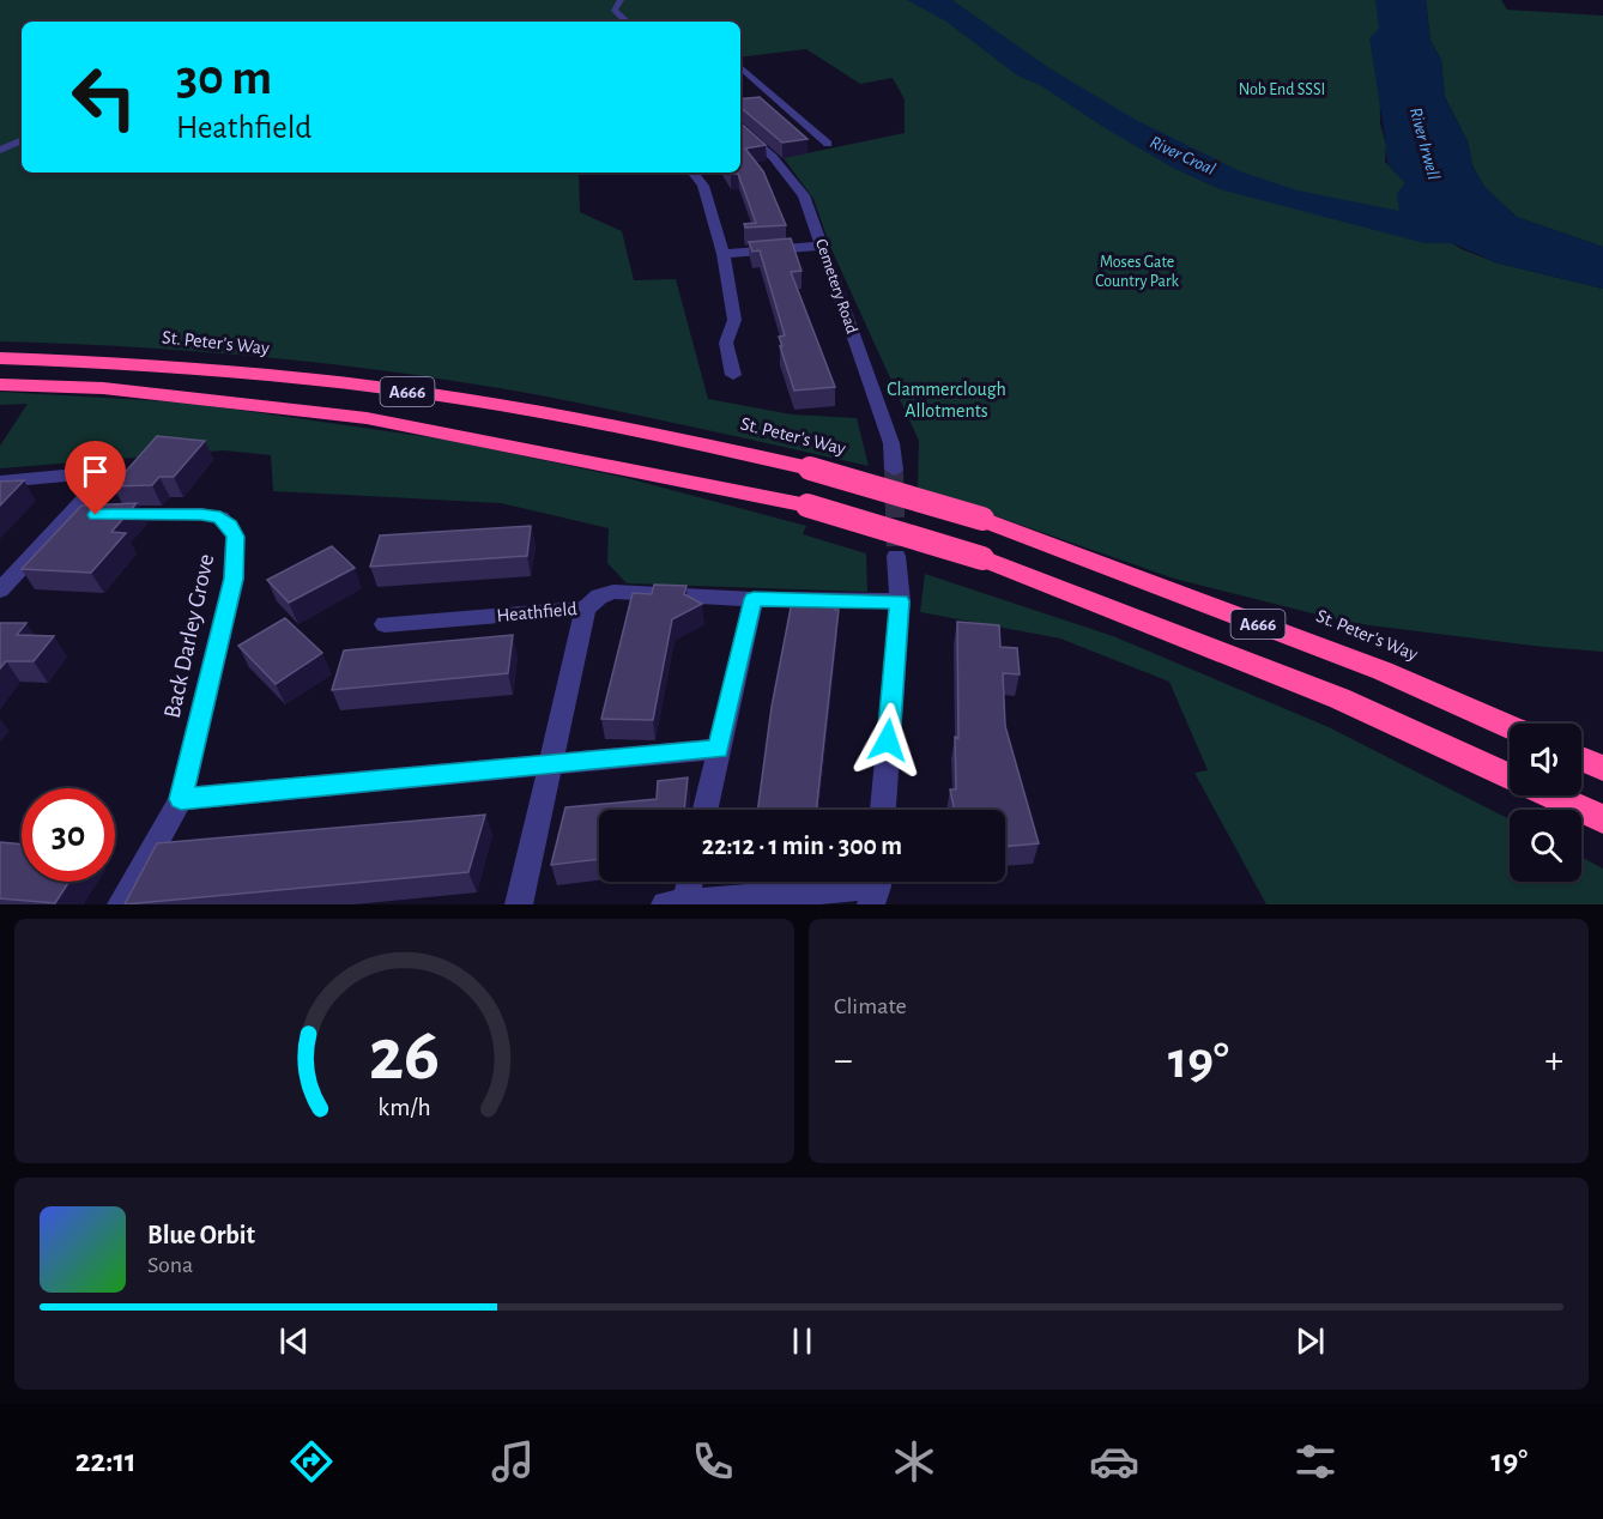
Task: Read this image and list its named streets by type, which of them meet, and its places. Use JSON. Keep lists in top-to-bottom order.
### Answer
{
  "streets": {
    "highway": ["St. Peter's Way", "A666"],
    "street": ["Cemetery Road", "Heathfield", "Back Darley Grove"]
  },
  "water": ["River Irwell", "River Croal"],
  "parks": ["Nob End SSSI", "Moses Gate Country Park", "Clammerclough Allotments"],
  "page": {
    "turn": ["30 m", "Heathfield"],
    "limit": "30",
    "trip": "22:12 · 1 min · 300 m",
    "tile": "Climate",
    "heat": ["−", "19°", "+"],
    "song": ["Blue Orbit", "Sona"],
    "tabs": ["22:11", "19°"],
    "gauge": ["26", "km/h"]
  }
}
